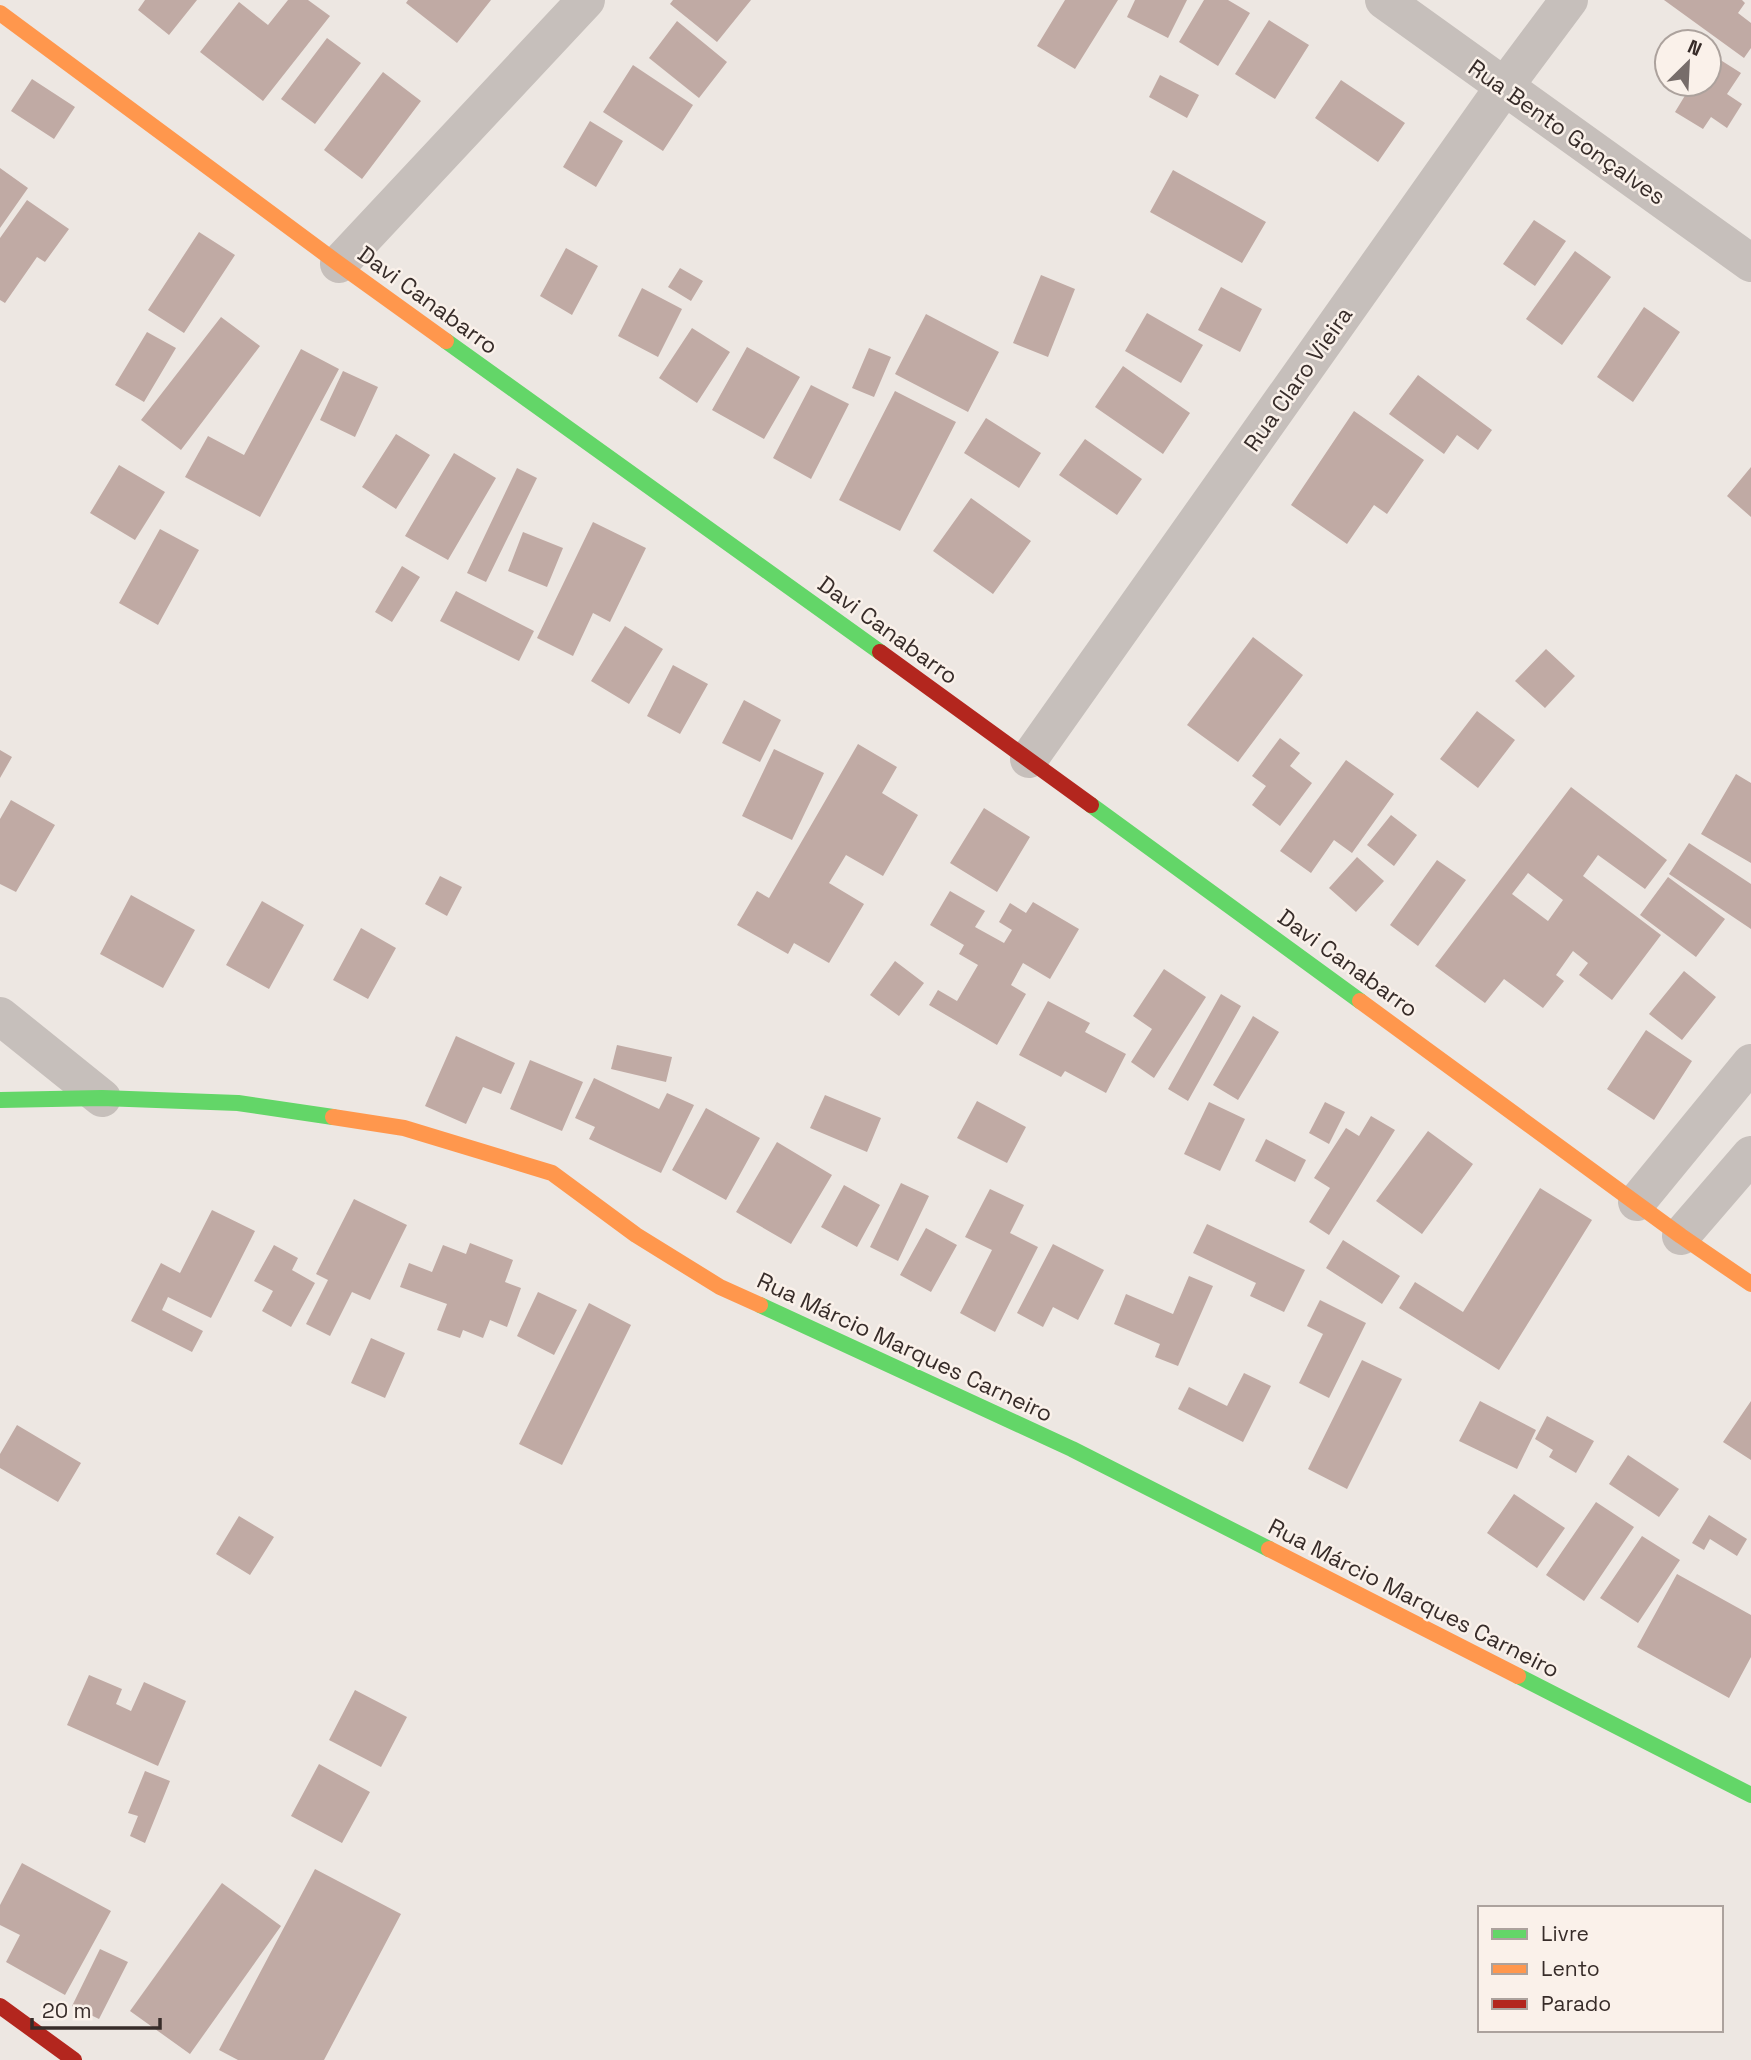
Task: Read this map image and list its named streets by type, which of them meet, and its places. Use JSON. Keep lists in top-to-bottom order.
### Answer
{
  "streets": {
    "street": [
      "Rua Bento Gonçalves",
      "Davi Canabarro",
      "Rua Claro Vieira",
      "Rua Márcio Marques Carneiro"
    ]
  },
  "crossings": [
    ["Rua Bento Gonçalves", "Rua Claro Vieira"],
    ["Davi Canabarro", "Rua Claro Vieira"]
  ],
  "legend": ["Livre", "Lento", "Parado"],
  "scale_bar": "20 m",
  "north": "top right"
}
